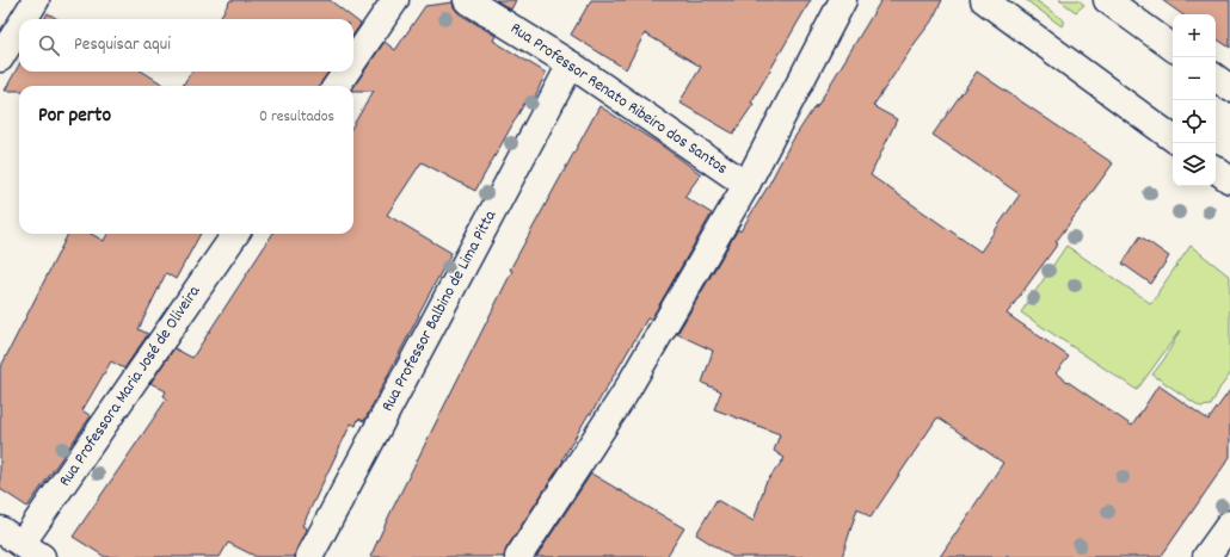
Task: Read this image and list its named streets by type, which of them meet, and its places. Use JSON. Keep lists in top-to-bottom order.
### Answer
{
  "streets": {
    "street": ["Rua Professor Renato Ribeiro dos Santos", "Rua Professor Balbino de Lima Pitta", "Rua Professora Maria José de Oliveira"]
  },
  "crossings": [
    ["Rua Professor Renato Ribeiro dos Santos", "Rua Professor Balbino de Lima Pitta"]
  ],
  "page": {
    "map_buttons": ["+", "−"],
    "search": "Pesquisar aqui",
    "heading": ["Por perto", "0 resultados"]
  }
}
